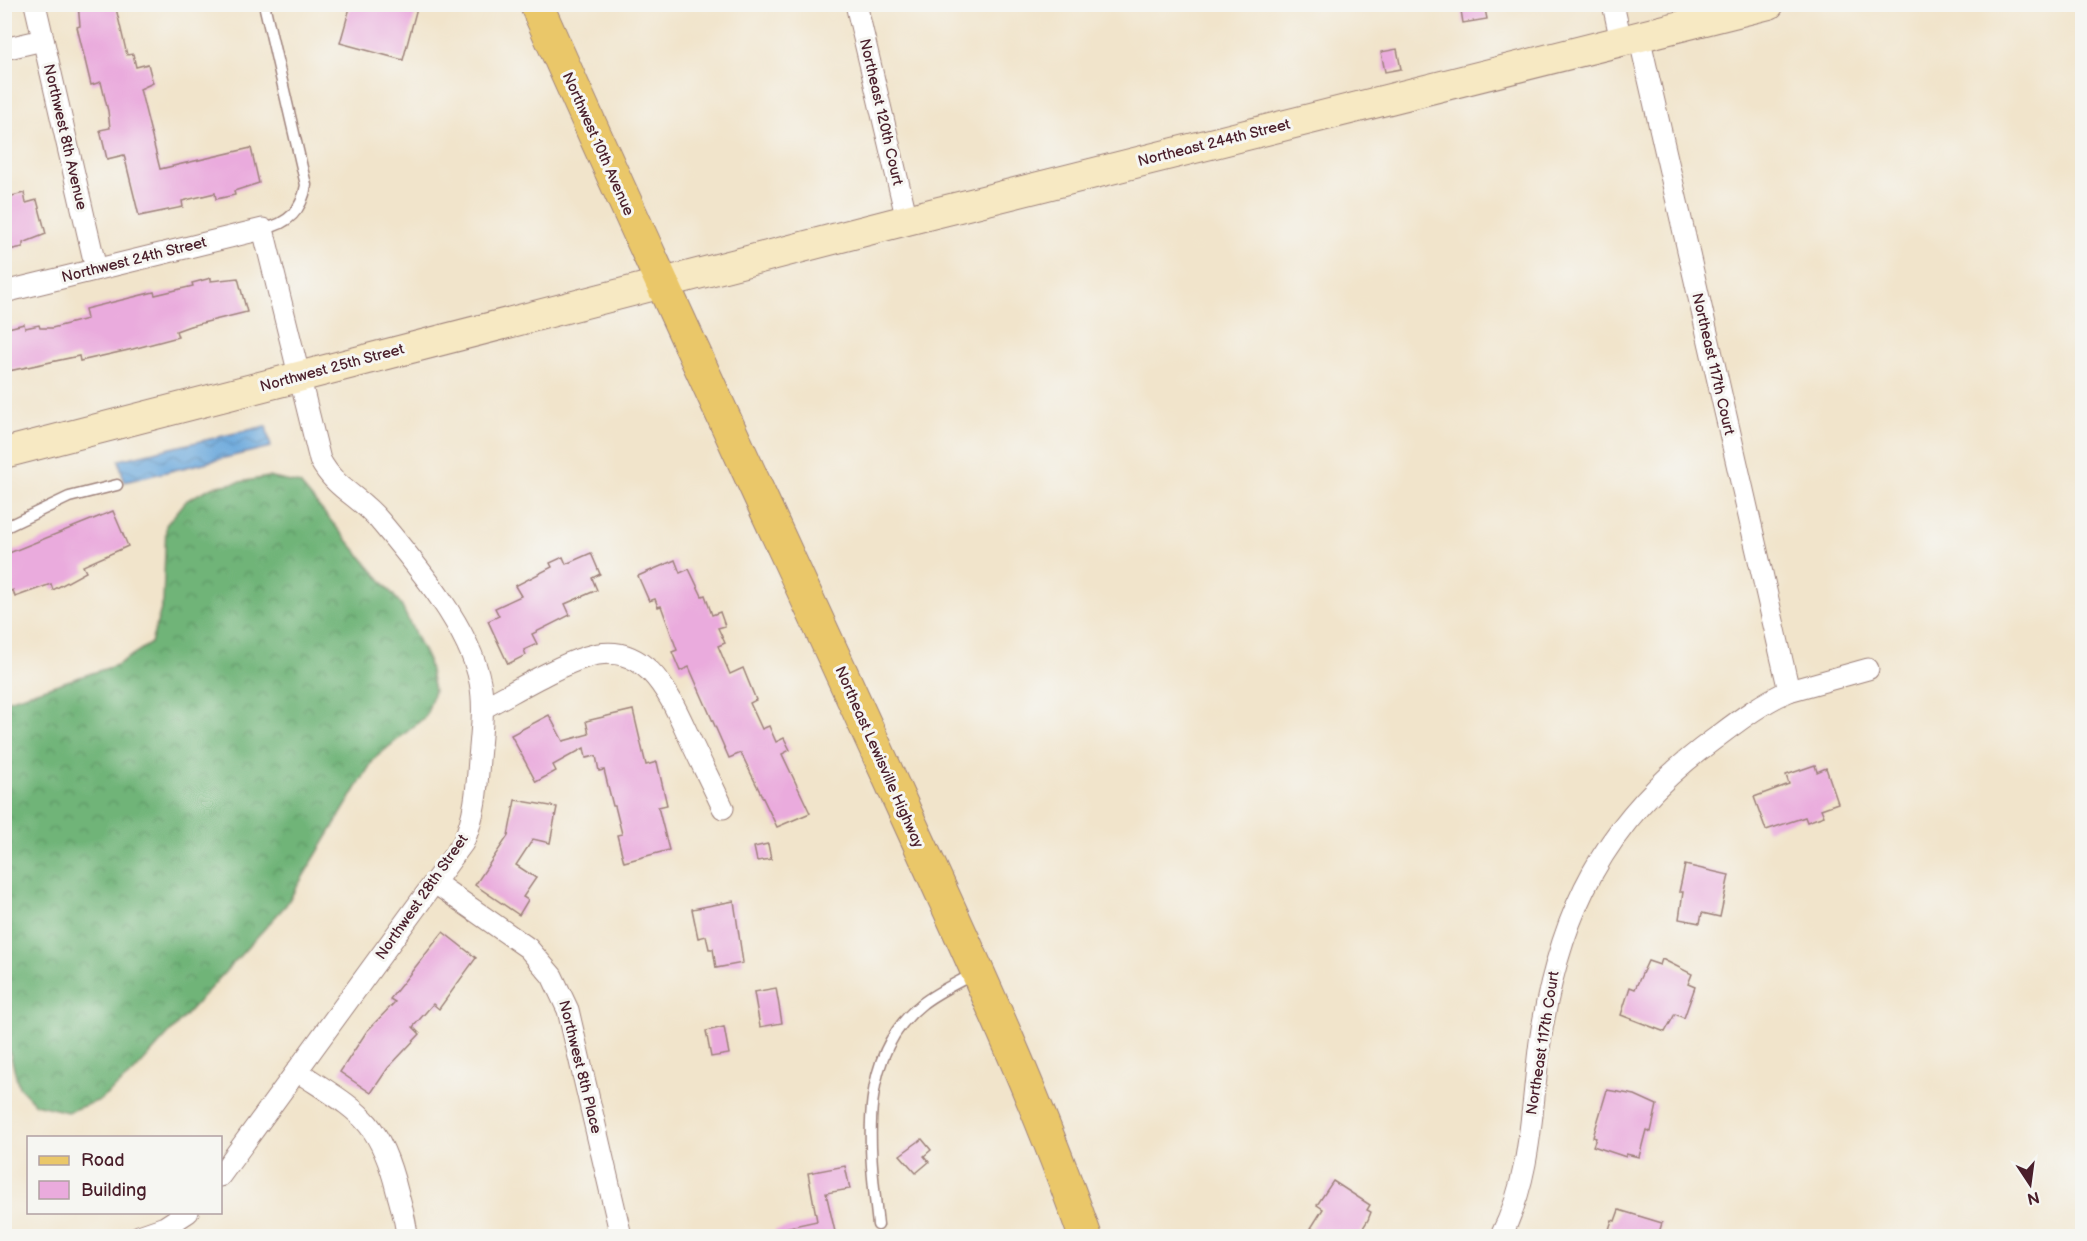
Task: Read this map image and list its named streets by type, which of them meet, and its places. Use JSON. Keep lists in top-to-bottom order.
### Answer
{
  "streets": {
    "main road": ["Northwest 10th Avenue", "Northeast Lewisville Highway"],
    "street": [
      "Northeast 120th Court",
      "Northwest 8th Avenue",
      "Northeast 244th Street",
      "Northwest 24th Street",
      "Northeast 117th Court",
      "Northwest 25th Street",
      "Northwest 28th Street",
      "Northwest 8th Place"
    ]
  },
  "crossings": [
    ["Northeast 120th Court", "Northeast 244th Street"],
    ["Northwest 8th Avenue", "Northwest 24th Street"],
    ["Northeast 244th Street", "Northwest 10th Avenue"],
    ["Northeast 244th Street", "Northeast 117th Court"],
    ["Northeast 244th Street", "Northwest 25th Street"],
    ["Northeast 244th Street", "Northeast Lewisville Highway"],
    ["Northwest 10th Avenue", "Northwest 25th Street"],
    ["Northwest 10th Avenue", "Northeast Lewisville Highway"],
    ["Northwest 24th Street", "Northwest 28th Street"],
    ["Northwest 25th Street", "Northeast Lewisville Highway"],
    ["Northwest 25th Street", "Northwest 28th Street"],
    ["Northwest 28th Street", "Northwest 8th Place"]
  ],
  "legend": ["Road", "Building"],
  "north": "bottom"
}
